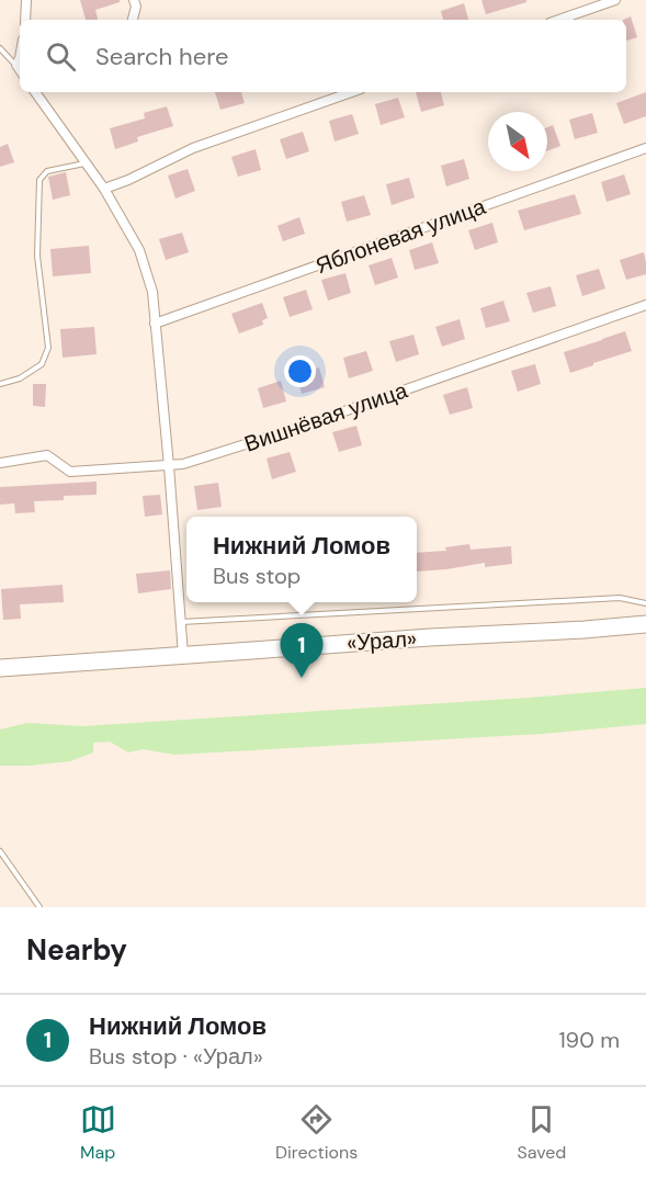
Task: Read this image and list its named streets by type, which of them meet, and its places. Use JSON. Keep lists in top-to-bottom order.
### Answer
{
  "streets": {
    "highway": ["«Урал»"],
    "street": ["Яблоневая улица", "Вишнёвая улица"]
  },
  "north": "bottom right",
  "page": {
    "search": "Search here",
    "popup": ["Нижний Ломов", "Bus stop"],
    "pins": "1",
    "heading": "Nearby",
    "list": [
      {
        "mark": "1",
        "name": "Нижний Ломов",
        "note": "Bus stop · «Урал»",
        "value": "190 m"
      }
    ],
    "nav": ["Map", "Directions", "Saved"]
  }
}
